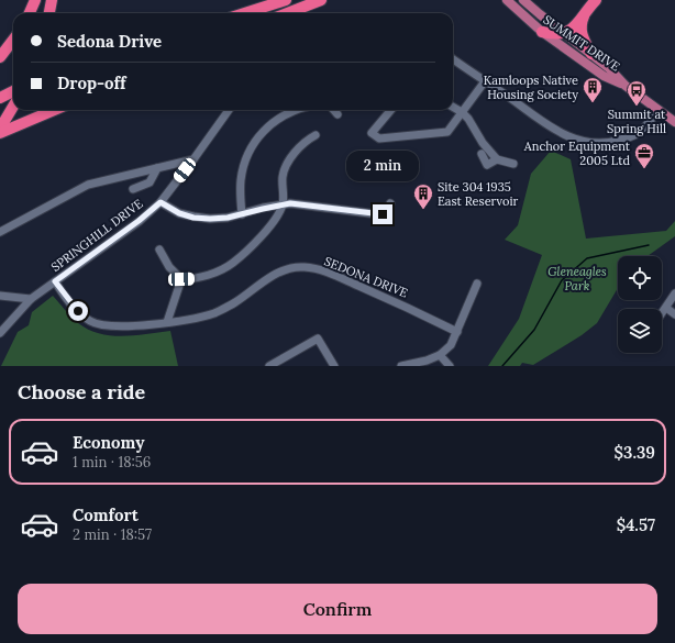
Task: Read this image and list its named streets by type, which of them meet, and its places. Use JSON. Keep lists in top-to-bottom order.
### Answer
{
  "streets": {
    "main road": ["SUMMIT DRIVE"],
    "street": ["SPRINGHILL DRIVE", "SEDONA DRIVE"]
  },
  "crossings": [
    ["SPRINGHILL DRIVE", "SEDONA DRIVE"]
  ],
  "parks": ["Gleneagles Park"],
  "places": {
    "building": ["Kamloops Native Housing Society", "Site 304 1935 East Reservoir"],
    "bus stop": ["Summit at Spring Hill"],
    "office": ["Anchor Equipment 2005 Ltd"]
  },
  "page": {
    "banner": ["Sedona Drive", "Drop-off"],
    "bubble": "2 min",
    "heading": "Choose a ride",
    "list": [
      {
        "name": "Economy",
        "note": "1 min · 18:56",
        "value": "$3.39"
      },
      {
        "name": "Comfort",
        "note": "2 min · 18:57",
        "value": "$4.57"
      }
    ],
    "buttons": "Confirm"
  }
}
